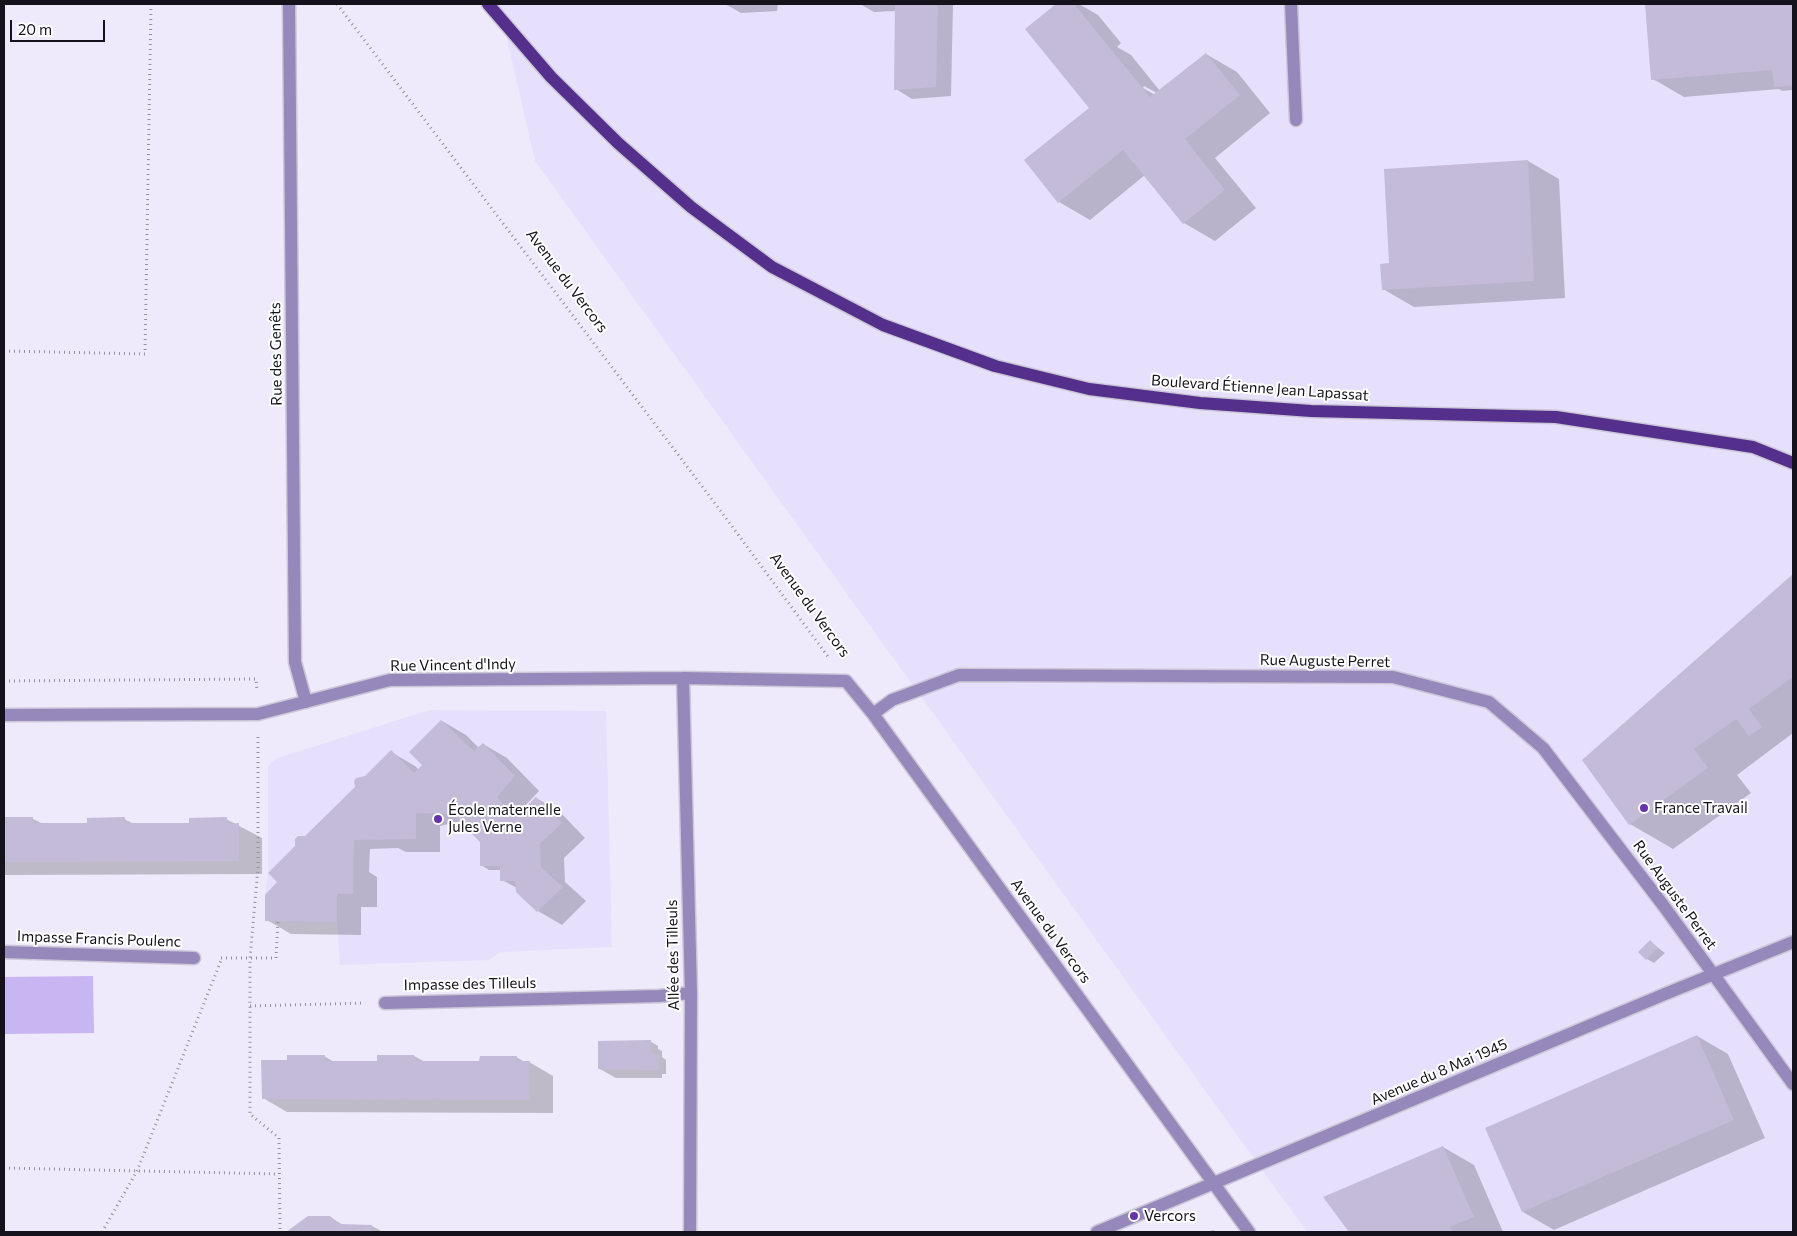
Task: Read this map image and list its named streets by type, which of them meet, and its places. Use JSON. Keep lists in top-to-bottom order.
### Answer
{
  "streets": {
    "main road": ["Boulevard Étienne Jean Lapassat"],
    "street": [
      "Avenue du Vercors",
      "Rue des Genêts",
      "Rue Auguste Perret",
      "Rue Vincent d'Indy",
      "Impasse Francis Poulenc",
      "Allée des Tilleuls",
      "Impasse des Tilleuls",
      "Avenue du 8 Mai 1945"
    ]
  },
  "crossings": [
    ["Avenue du Vercors", "Rue Auguste Perret"],
    ["Avenue du Vercors", "Rue Vincent d'Indy"],
    ["Avenue du Vercors", "Avenue du 8 Mai 1945"],
    ["Rue des Genêts", "Rue Vincent d'Indy"],
    ["Rue Auguste Perret", "Avenue du 8 Mai 1945"],
    ["Rue Vincent d'Indy", "Allée des Tilleuls"],
    ["Allée des Tilleuls", "Impasse des Tilleuls"]
  ],
  "places": ["France Travail", "École maternelle Jules Verne", "Vercors"],
  "scale_bar": "20 m"
}
